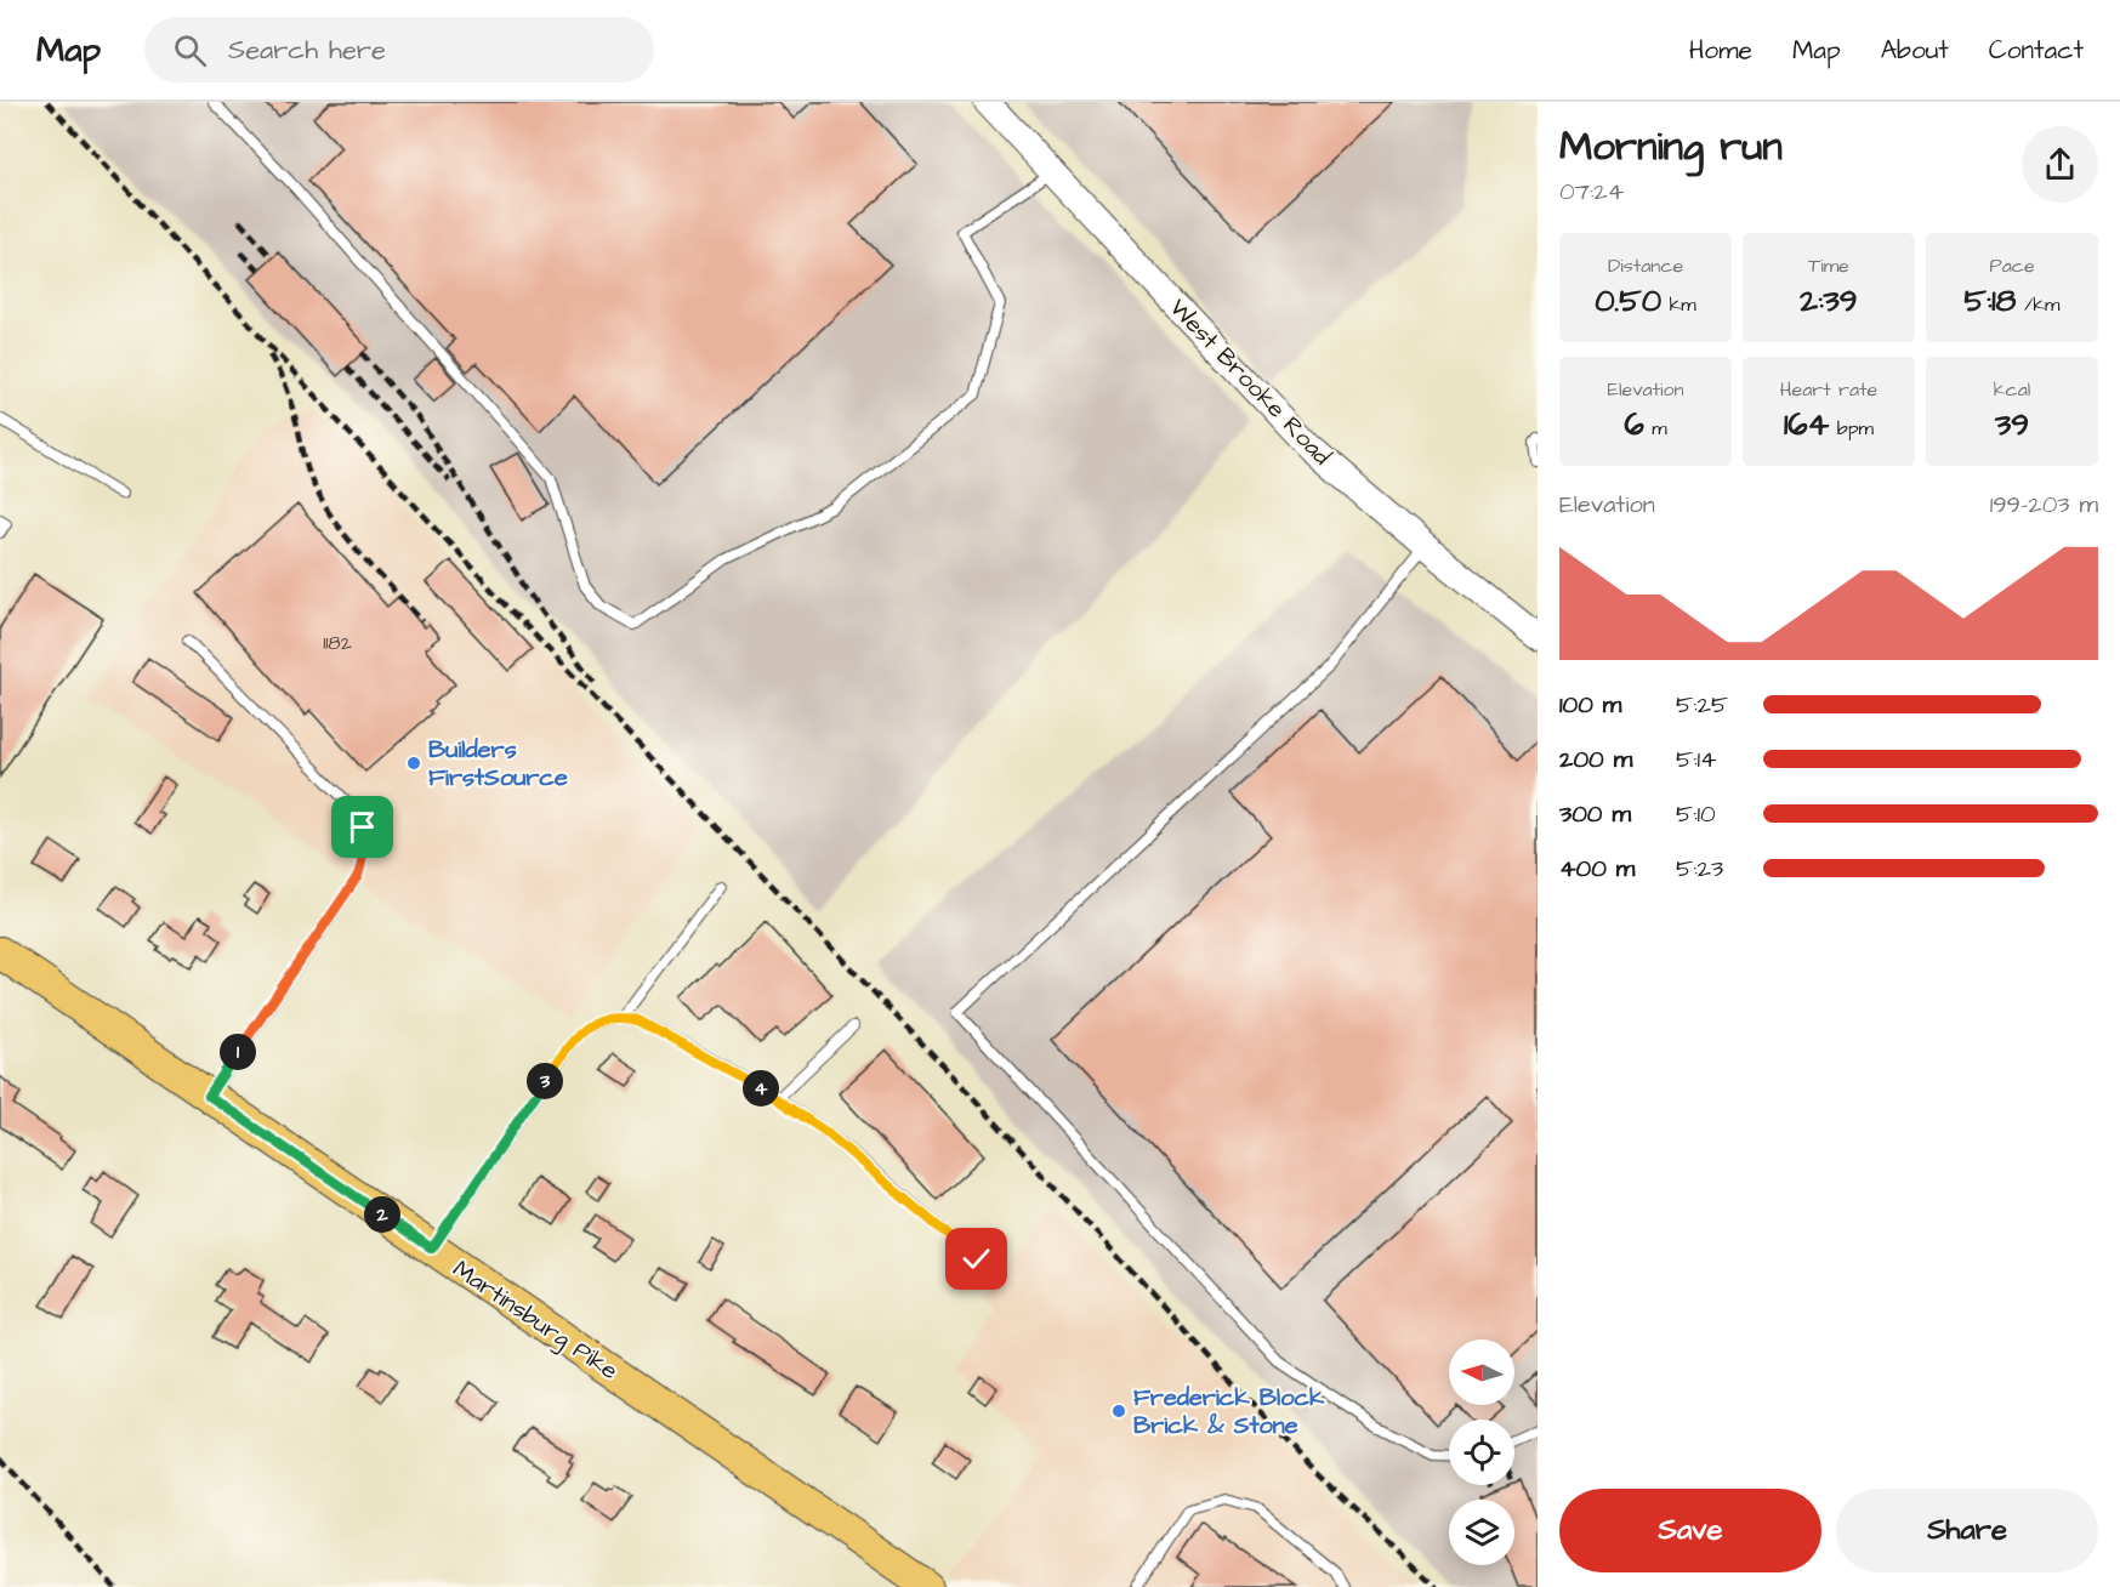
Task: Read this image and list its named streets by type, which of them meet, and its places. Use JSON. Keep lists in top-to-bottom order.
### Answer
{
  "streets": {
    "main road": ["Martinsburg Pike"],
    "street": ["West Brooke Road"]
  },
  "places": ["Builders FirstSource", "Frederick Block Brick & Stone"],
  "house_numbers": ["1182"],
  "north": "left",
  "page": {
    "header": "Map",
    "search": "Search here",
    "nav": [
      "Home",
      "Map",
      "About",
      "Contact"
    ],
    "heading": ["Morning run", "07:24"],
    "stats": [
      ["Distance", "0.50 km"],
      ["Time", "2:39"],
      ["Pace", "5:18 /km"],
      ["Elevation", "6 m"],
      ["Heart rate", "164 bpm"],
      ["kcal", "39"]
    ],
    "chart": ["Elevation", "199–203 m"],
    "list": [
      {
        "name": "100 m",
        "note": "5:25"
      },
      {
        "name": "200 m",
        "note": "5:14"
      },
      {
        "name": "300 m",
        "note": "5:10"
      },
      {
        "name": "400 m",
        "note": "5:23"
      }
    ],
    "pins": [
      "1",
      "3",
      "4",
      "2"
    ],
    "buttons": ["Save", "Share"]
  }
}
